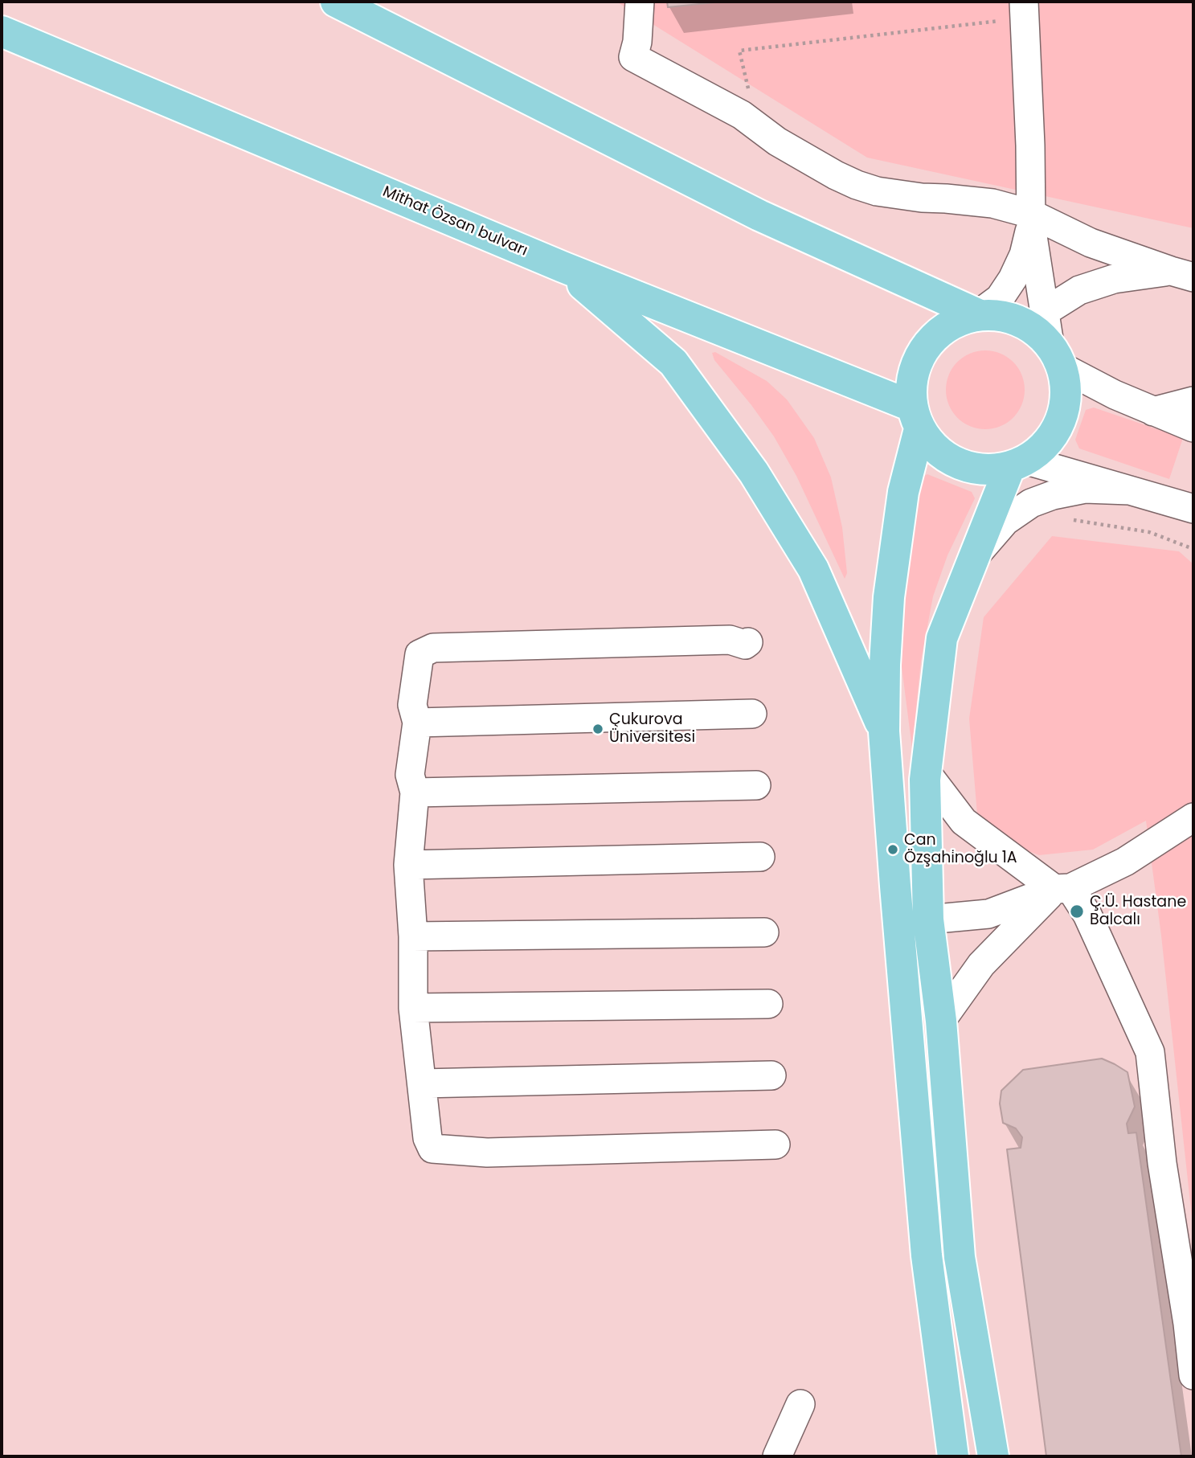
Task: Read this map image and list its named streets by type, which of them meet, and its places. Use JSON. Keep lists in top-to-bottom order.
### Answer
{
  "streets": {
    "main road": ["Mithat Özsan bulvarı"]
  },
  "places": ["Çukurova Üniversitesi", "Can Özşahi̇noğlu 1A", "Ç.Ü. Hastane Balcalı"]
}
